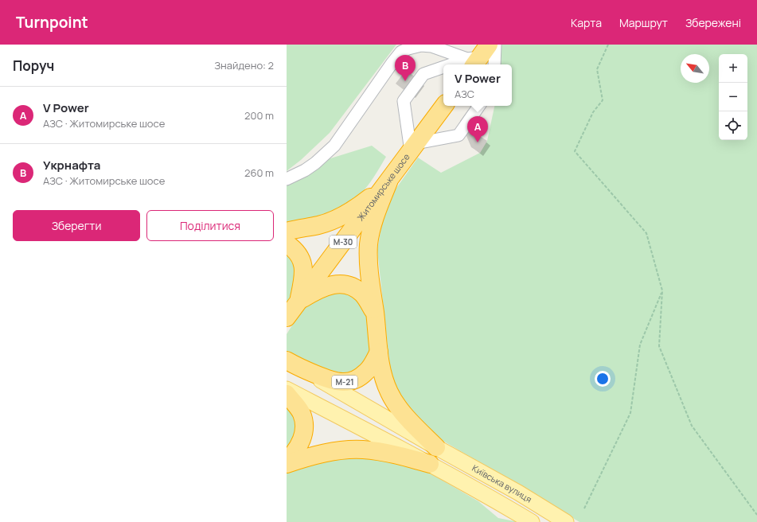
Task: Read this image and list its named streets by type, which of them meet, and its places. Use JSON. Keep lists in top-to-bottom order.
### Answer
{
  "streets": {
    "highway": ["Житомирське шосе", "М-30", "М-21"],
    "main road": ["Київська вулиця"]
  },
  "crossings": [
    ["М-21", "Київська вулиця"]
  ],
  "north": "top left",
  "page": {
    "header": "Turnpoint",
    "nav": ["Карта", "Маршрут", "Збережені"],
    "heading": ["Поруч", "Знайдено: 2"],
    "map_buttons": ["+", "−"],
    "pins": ["B", "A"],
    "popup": ["V Power", "АЗС"],
    "list": [
      {
        "mark": "A",
        "name": "V Power",
        "note": "АЗС · Житомирське шосе",
        "value": "200 m"
      },
      {
        "mark": "B",
        "name": "Укрнафта",
        "note": "АЗС · Житомирське шосе",
        "value": "260 m"
      }
    ],
    "buttons": ["Зберегти", "Поділитися"]
  }
}
